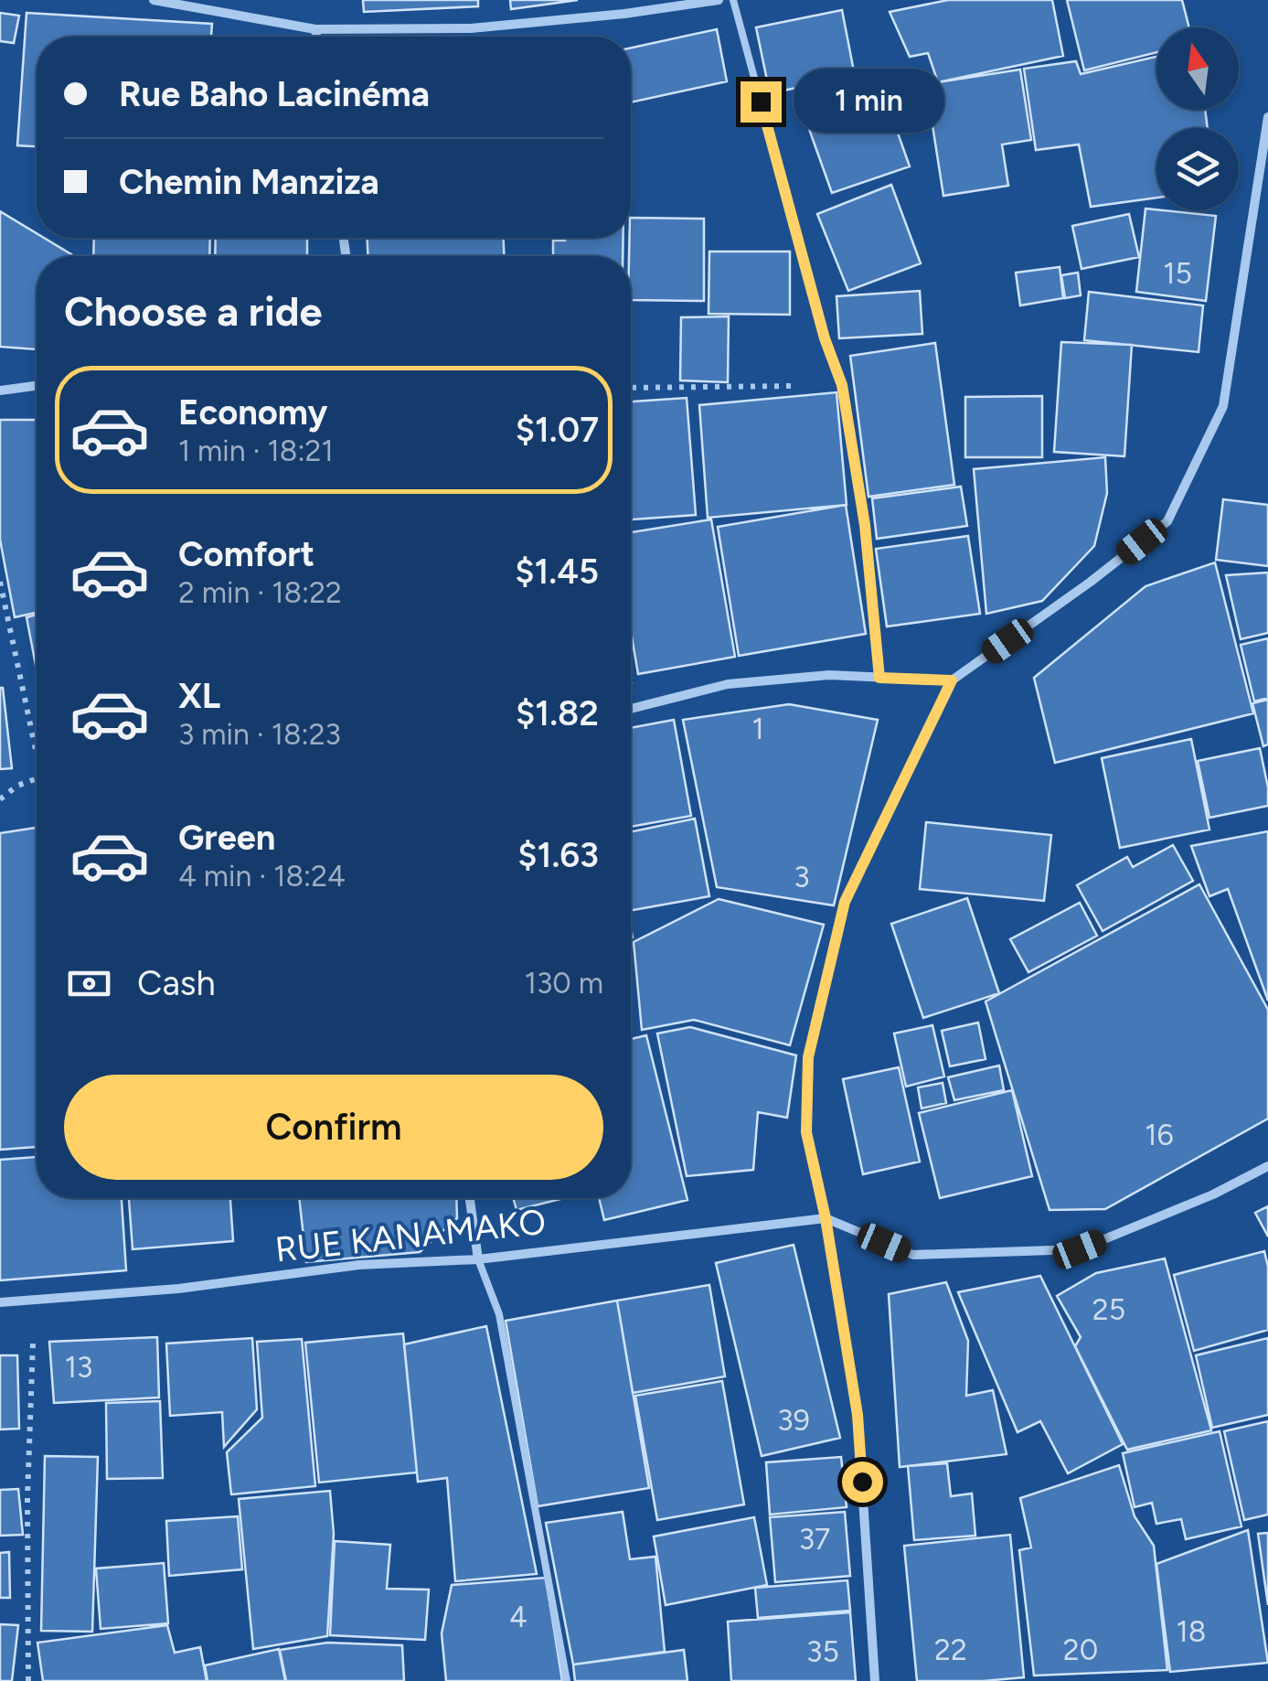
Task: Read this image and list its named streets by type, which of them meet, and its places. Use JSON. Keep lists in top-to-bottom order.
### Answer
{
  "streets": {
    "street": ["RUE KANAMAKO"]
  },
  "house_numbers": [
    "15",
    "1",
    "3",
    "16",
    "25",
    "13",
    "39",
    "37",
    "4",
    "18",
    "22",
    "20",
    "35"
  ],
  "north": "top",
  "page": {
    "banner": ["Rue Baho Lacinéma", "Chemin Manziza"],
    "bubble": "1 min",
    "heading": "Choose a ride",
    "list": [
      {
        "name": "Economy",
        "note": "1 min · 18:21",
        "value": "$1.07"
      },
      {
        "name": "Comfort",
        "note": "2 min · 18:22",
        "value": "$1.45"
      },
      {
        "name": "XL",
        "note": "3 min · 18:23",
        "value": "$1.82"
      },
      {
        "name": "Green",
        "note": "4 min · 18:24",
        "value": "$1.63"
      }
    ],
    "pay": ["Cash", "130 m"],
    "buttons": "Confirm"
  }
}
